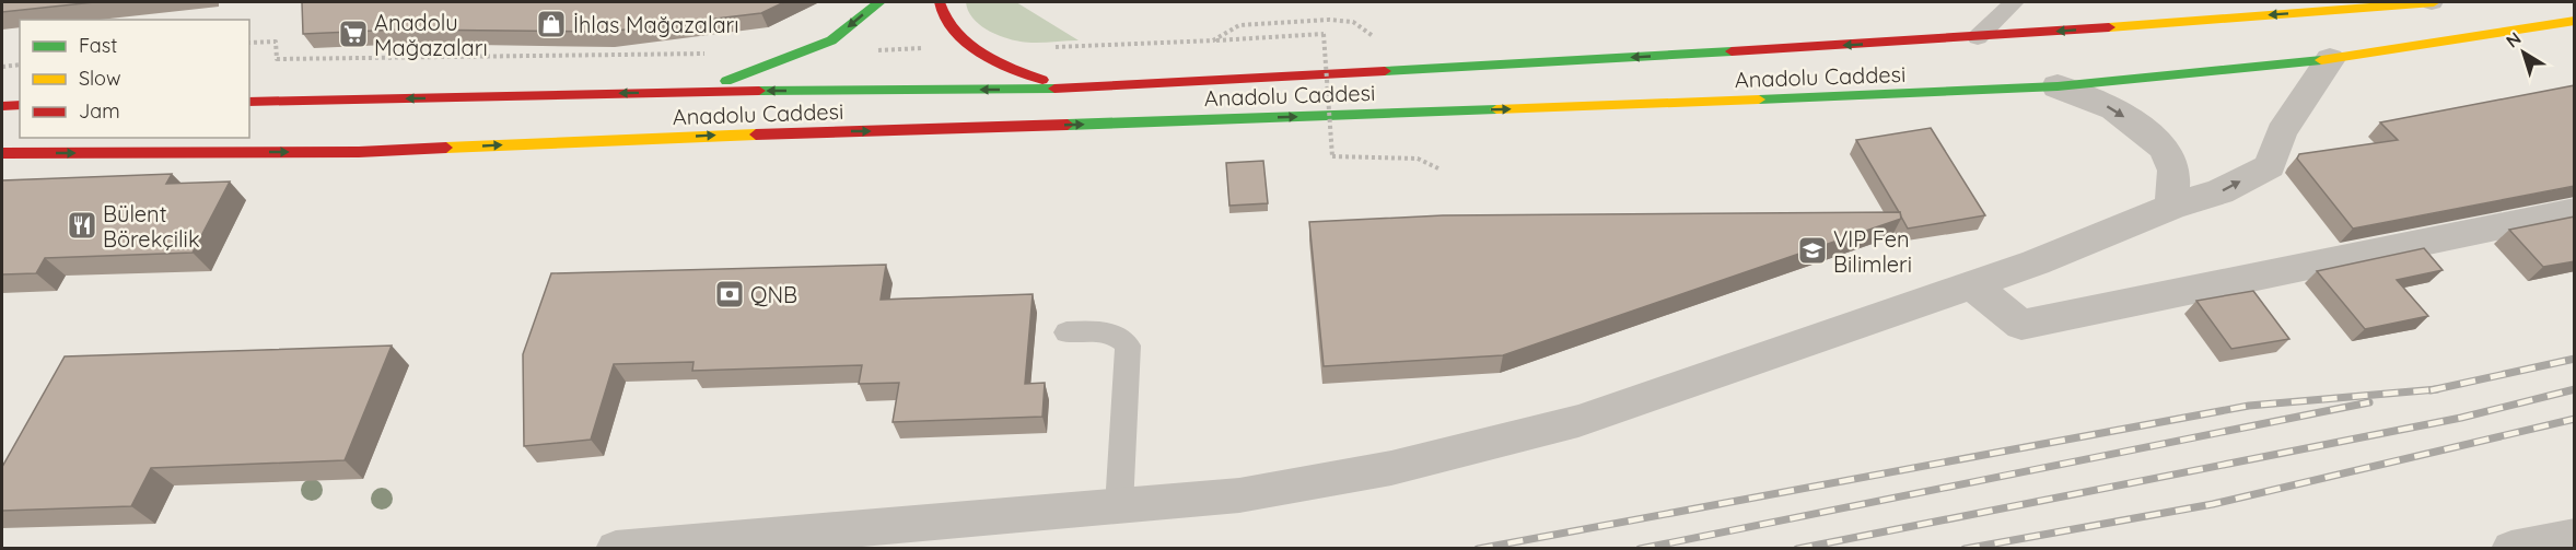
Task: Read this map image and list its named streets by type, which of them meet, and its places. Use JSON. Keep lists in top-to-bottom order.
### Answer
{
  "streets": {
    "highway": ["Anadolu Caddesi"]
  },
  "places": {
    "shop": ["İhlas Mağazaları"],
    "supermarket": ["Anadolu Mağazaları"],
    "restaurant": ["Bülent Börekçilik"],
    "school or university": ["VIP Fen Bilimleri"],
    "bank": ["QNB"]
  },
  "legend": ["Fast", "Slow", "Jam"],
  "north": "top left"
}
